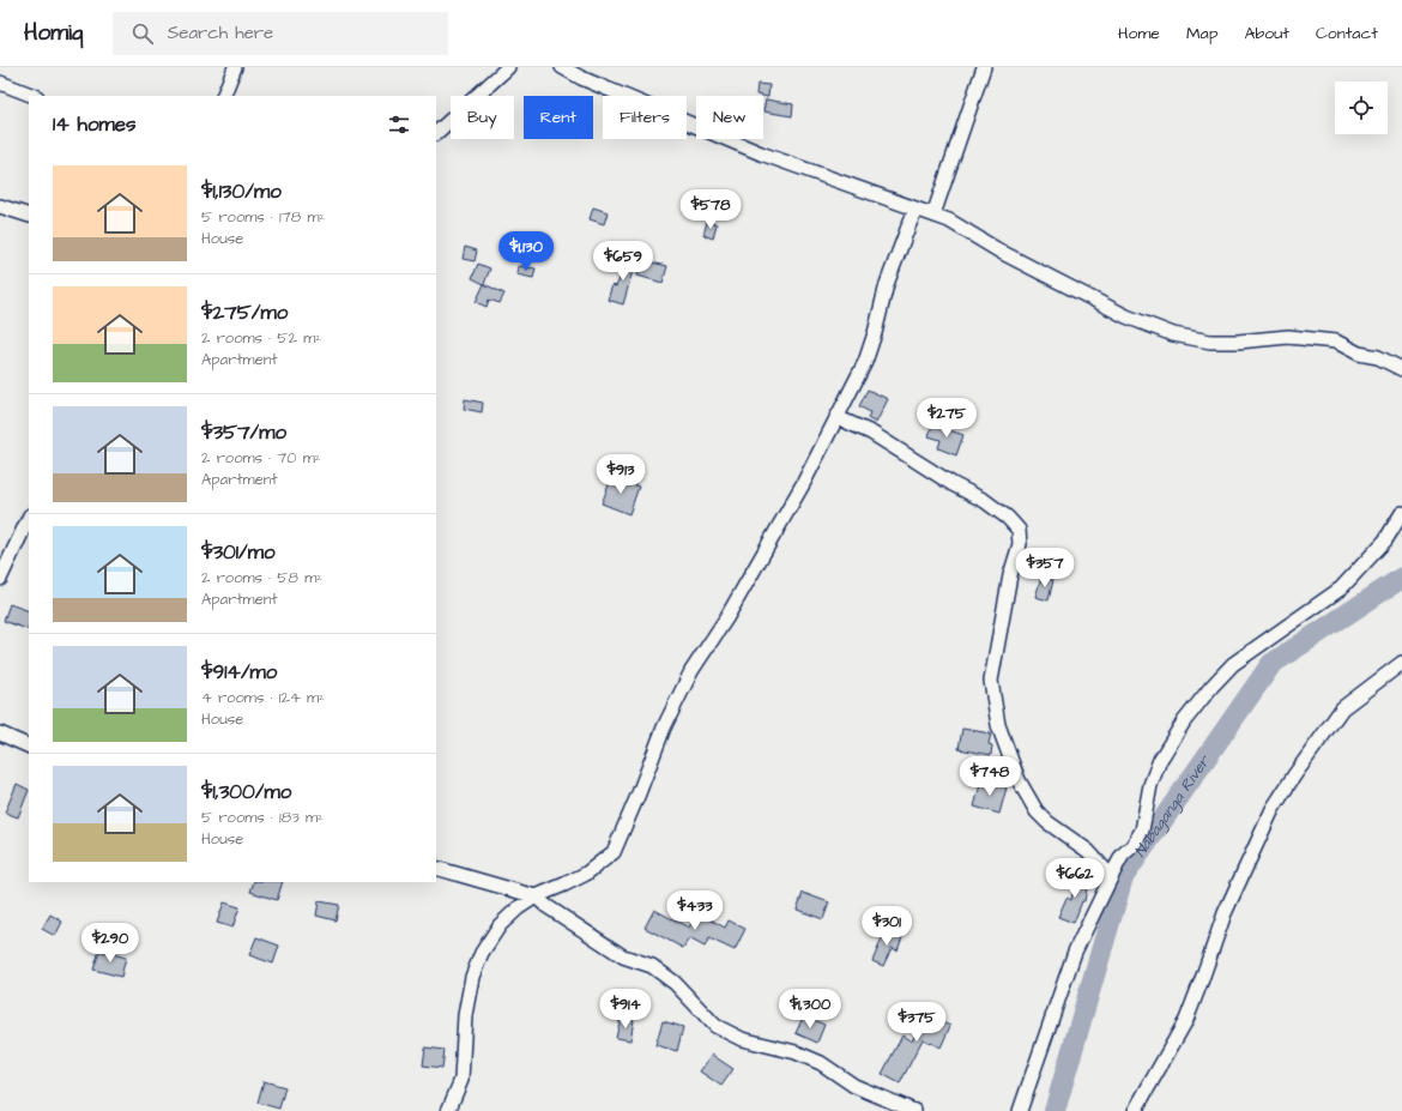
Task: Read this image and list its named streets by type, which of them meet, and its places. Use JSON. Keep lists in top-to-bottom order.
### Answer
{
  "water": ["Nabaganga River"],
  "page": {
    "header": "Homiq",
    "search": "Search here",
    "nav": [
      "Home",
      "Map",
      "About",
      "Contact"
    ],
    "chip": [
      "Buy",
      "Rent",
      "Filters",
      "New"
    ],
    "heading": "14 homes",
    "list": [
      {
        "name": "$1,130/mo",
        "note": "5 rooms · 178 m² · House"
      },
      {
        "name": "$275/mo",
        "note": "2 rooms · 52 m² · Apartment"
      },
      {
        "name": "$357/mo",
        "note": "2 rooms · 70 m² · Apartment"
      },
      {
        "name": "$301/mo",
        "note": "2 rooms · 58 m² · Apartment"
      },
      {
        "name": "$914/mo",
        "note": "4 rooms · 124 m² · House"
      },
      {
        "name": "$1,300/mo",
        "note": "5 rooms · 183 m² · House"
      }
    ],
    "price": [
      "$578",
      "$1,130",
      "$659",
      "$275",
      "$913",
      "$357",
      "$748",
      "$662",
      "$433",
      "$301",
      "$290",
      "$914",
      "$1,300",
      "$375"
    ]
  }
}
